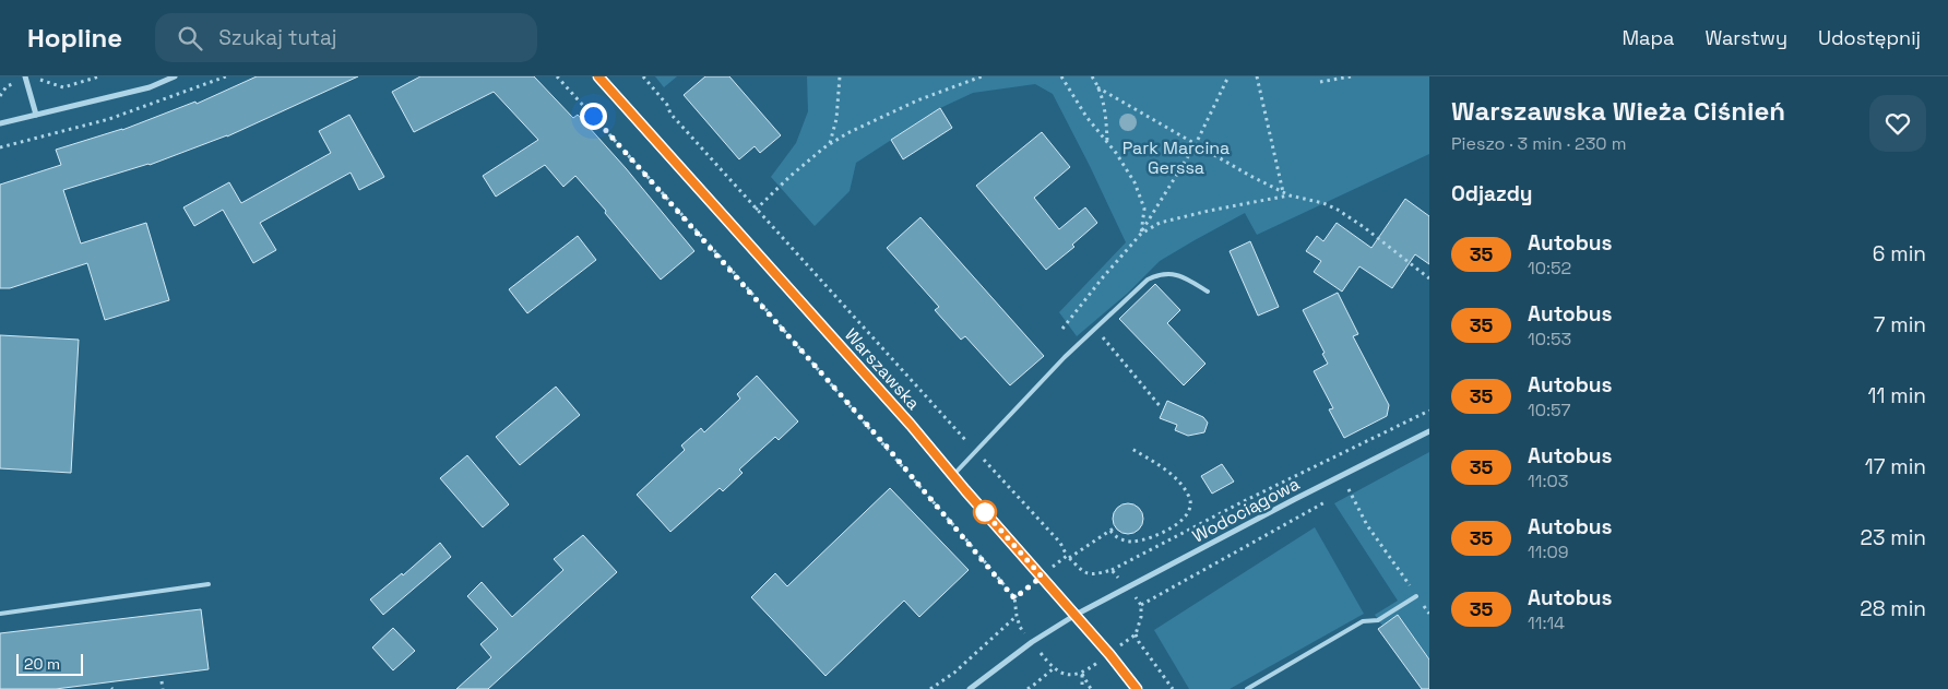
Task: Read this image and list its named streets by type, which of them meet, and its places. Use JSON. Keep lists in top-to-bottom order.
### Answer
{
  "streets": {
    "street": ["Warszawska", "Wodociągowa"]
  },
  "crossings": [
    ["Warszawska", "Wodociągowa"]
  ],
  "parks": ["Park Marcina Gerssa"],
  "lines": ["bus line 35"],
  "scale_bar": "20 m",
  "page": {
    "header": "Hopline",
    "search": "Szukaj tutaj",
    "nav": ["Mapa", "Warstwy", "Udostępnij"],
    "heading": [
      ["Warszawska Wieża Ciśnień", "Pieszo · 3 min · 230 m"],
      "Odjazdy"
    ],
    "list": [
      {
        "mark": "35",
        "name": "Autobus",
        "note": "10:52",
        "value": "6 min"
      },
      {
        "mark": "35",
        "name": "Autobus",
        "note": "10:53",
        "value": "7 min"
      },
      {
        "mark": "35",
        "name": "Autobus",
        "note": "10:57",
        "value": "11 min"
      },
      {
        "mark": "35",
        "name": "Autobus",
        "note": "11:03",
        "value": "17 min"
      },
      {
        "mark": "35",
        "name": "Autobus",
        "note": "11:09",
        "value": "23 min"
      },
      {
        "mark": "35",
        "name": "Autobus",
        "note": "11:14",
        "value": "28 min"
      }
    ],
    "scale": "20 m"
  }
}
